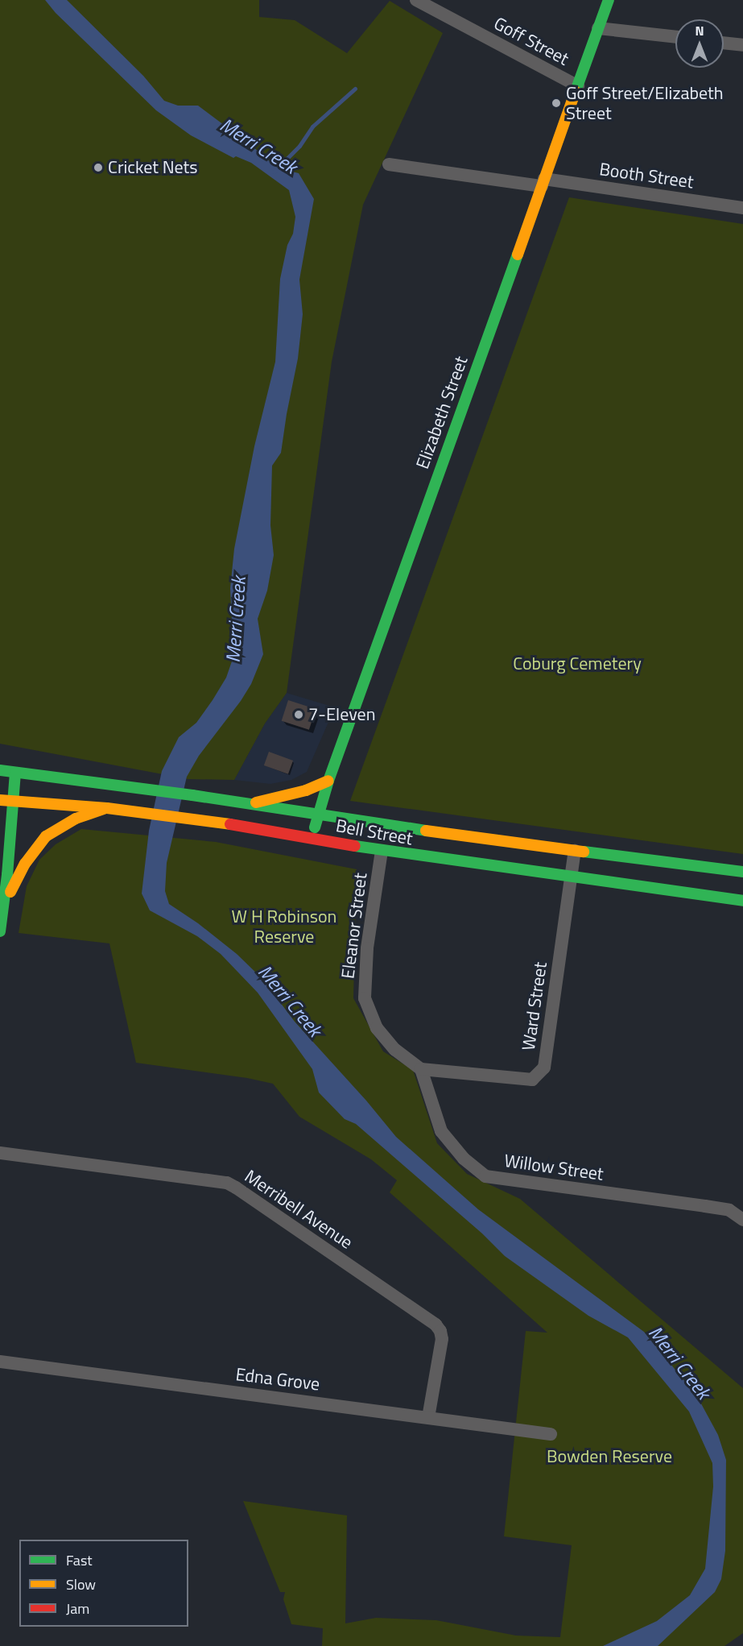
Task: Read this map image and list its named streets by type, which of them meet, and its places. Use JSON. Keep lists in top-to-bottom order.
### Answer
{
  "streets": {
    "main road": ["Elizabeth Street", "Bell Street"],
    "street": [
      "Goff Street",
      "Booth Street",
      "Eleanor Street",
      "Ward Street",
      "Willow Street",
      "Merribell Avenue",
      "Edna Grove"
    ]
  },
  "crossings": [
    ["Goff Street", "Elizabeth Street"],
    ["Booth Street", "Elizabeth Street"],
    ["Elizabeth Street", "Bell Street"],
    ["Bell Street", "Eleanor Street"],
    ["Bell Street", "Ward Street"],
    ["Eleanor Street", "Ward Street"],
    ["Eleanor Street", "Willow Street"],
    ["Ward Street", "Willow Street"],
    ["Merribell Avenue", "Edna Grove"]
  ],
  "water": ["Merri Creek"],
  "parks": ["Coburg Cemetery", "W H Robinson Reserve", "Bowden Reserve"],
  "places": ["Goff Street/Elizabeth Street", "Cricket Nets", "7-Eleven"],
  "legend": ["Fast", "Slow", "Jam"],
  "north": "top"
}
